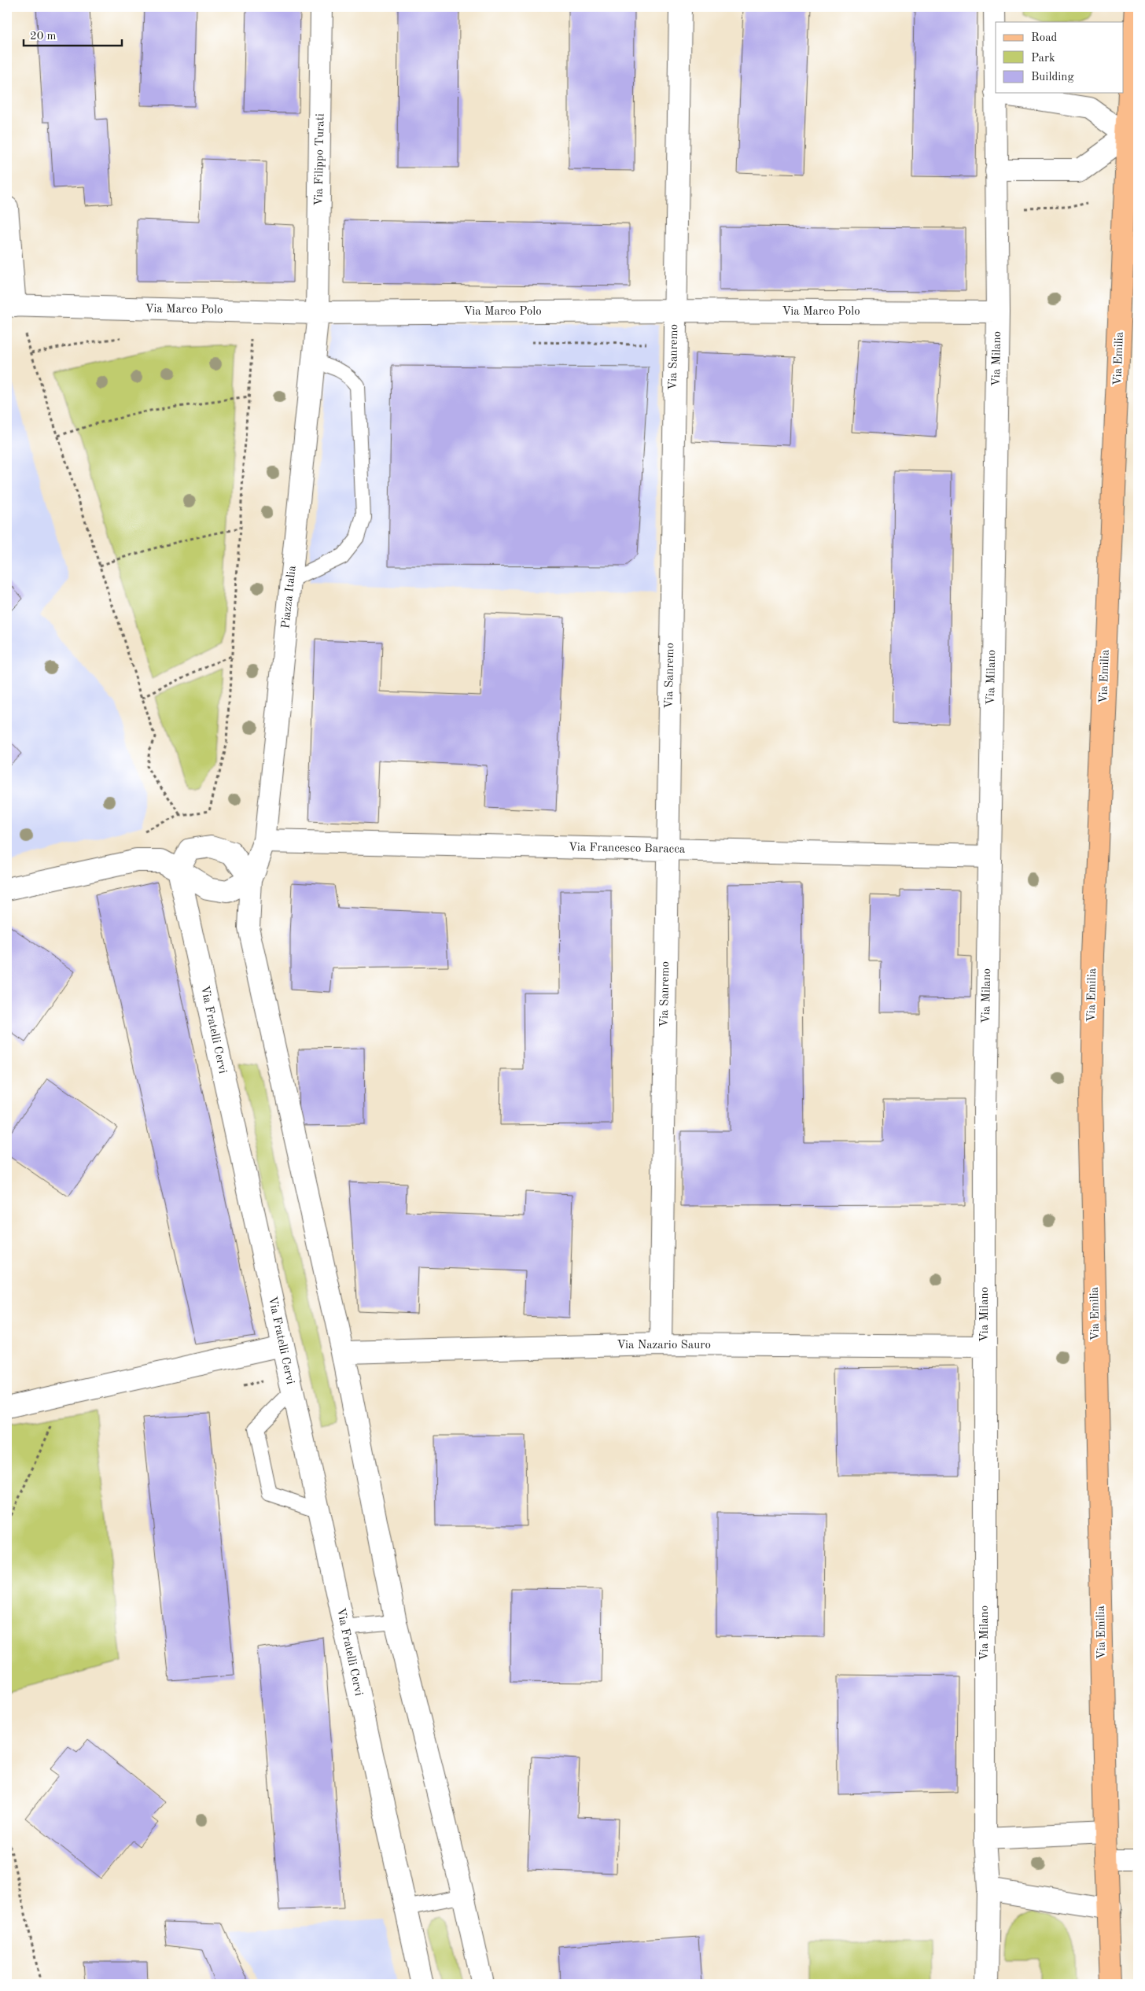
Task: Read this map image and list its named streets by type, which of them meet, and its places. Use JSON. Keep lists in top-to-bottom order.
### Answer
{
  "streets": {
    "main road": ["Via Emilia"],
    "street": [
      "Via Filippo Turati",
      "Via Marco Polo",
      "Via Sanremo",
      "Via Milano",
      "Piazza Italia",
      "Via Francesco Baracca",
      "Via Fratelli Cervi",
      "Via Nazario Sauro"
    ]
  },
  "crossings": [
    ["Via Filippo Turati", "Via Marco Polo"],
    ["Via Filippo Turati", "Piazza Italia"],
    ["Via Marco Polo", "Via Sanremo"],
    ["Via Marco Polo", "Via Milano"],
    ["Via Marco Polo", "Piazza Italia"],
    ["Via Sanremo", "Via Francesco Baracca"],
    ["Via Sanremo", "Via Nazario Sauro"],
    ["Via Milano", "Via Francesco Baracca"],
    ["Via Milano", "Via Nazario Sauro"],
    ["Piazza Italia", "Via Francesco Baracca"]
  ],
  "legend": ["Road", "Park", "Building"],
  "scale_bar": "20 m"
}
